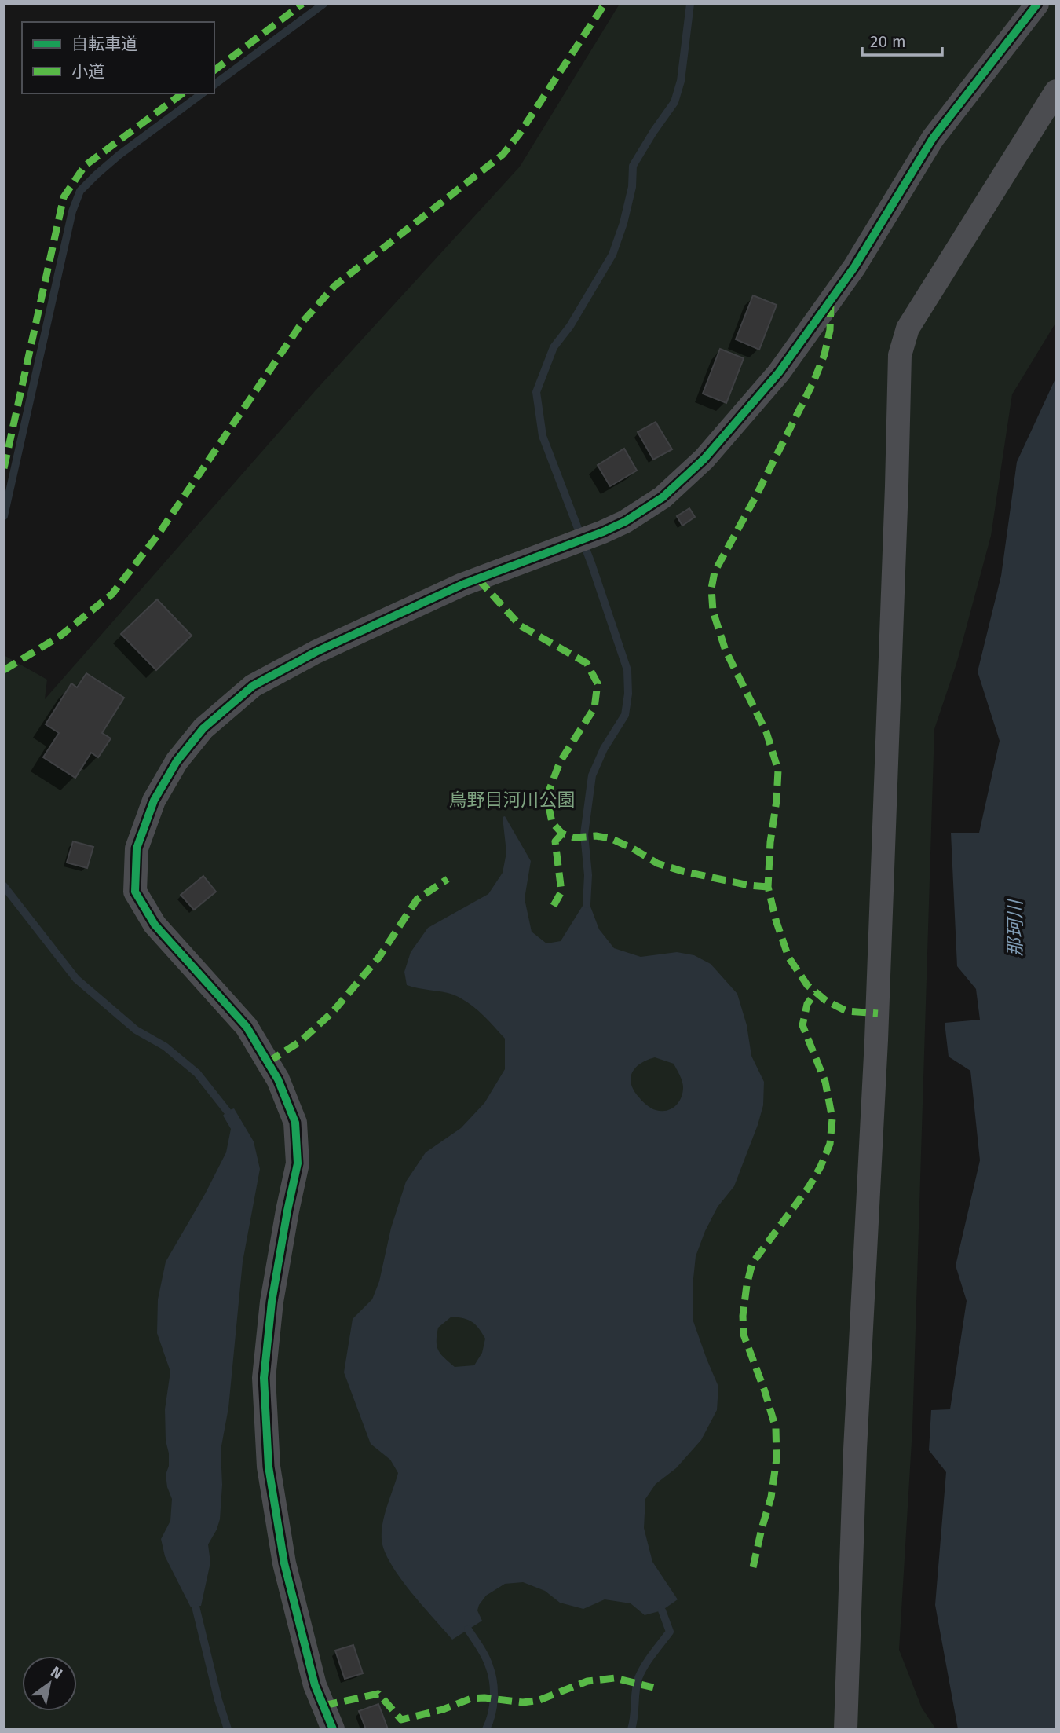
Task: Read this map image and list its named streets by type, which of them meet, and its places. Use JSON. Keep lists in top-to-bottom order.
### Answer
{
  "water": ["那珂川"],
  "parks": ["鳥野目河川公園"],
  "legend": ["自転車道", "小道"],
  "scale_bar": "20 m",
  "north": "top right"
}
